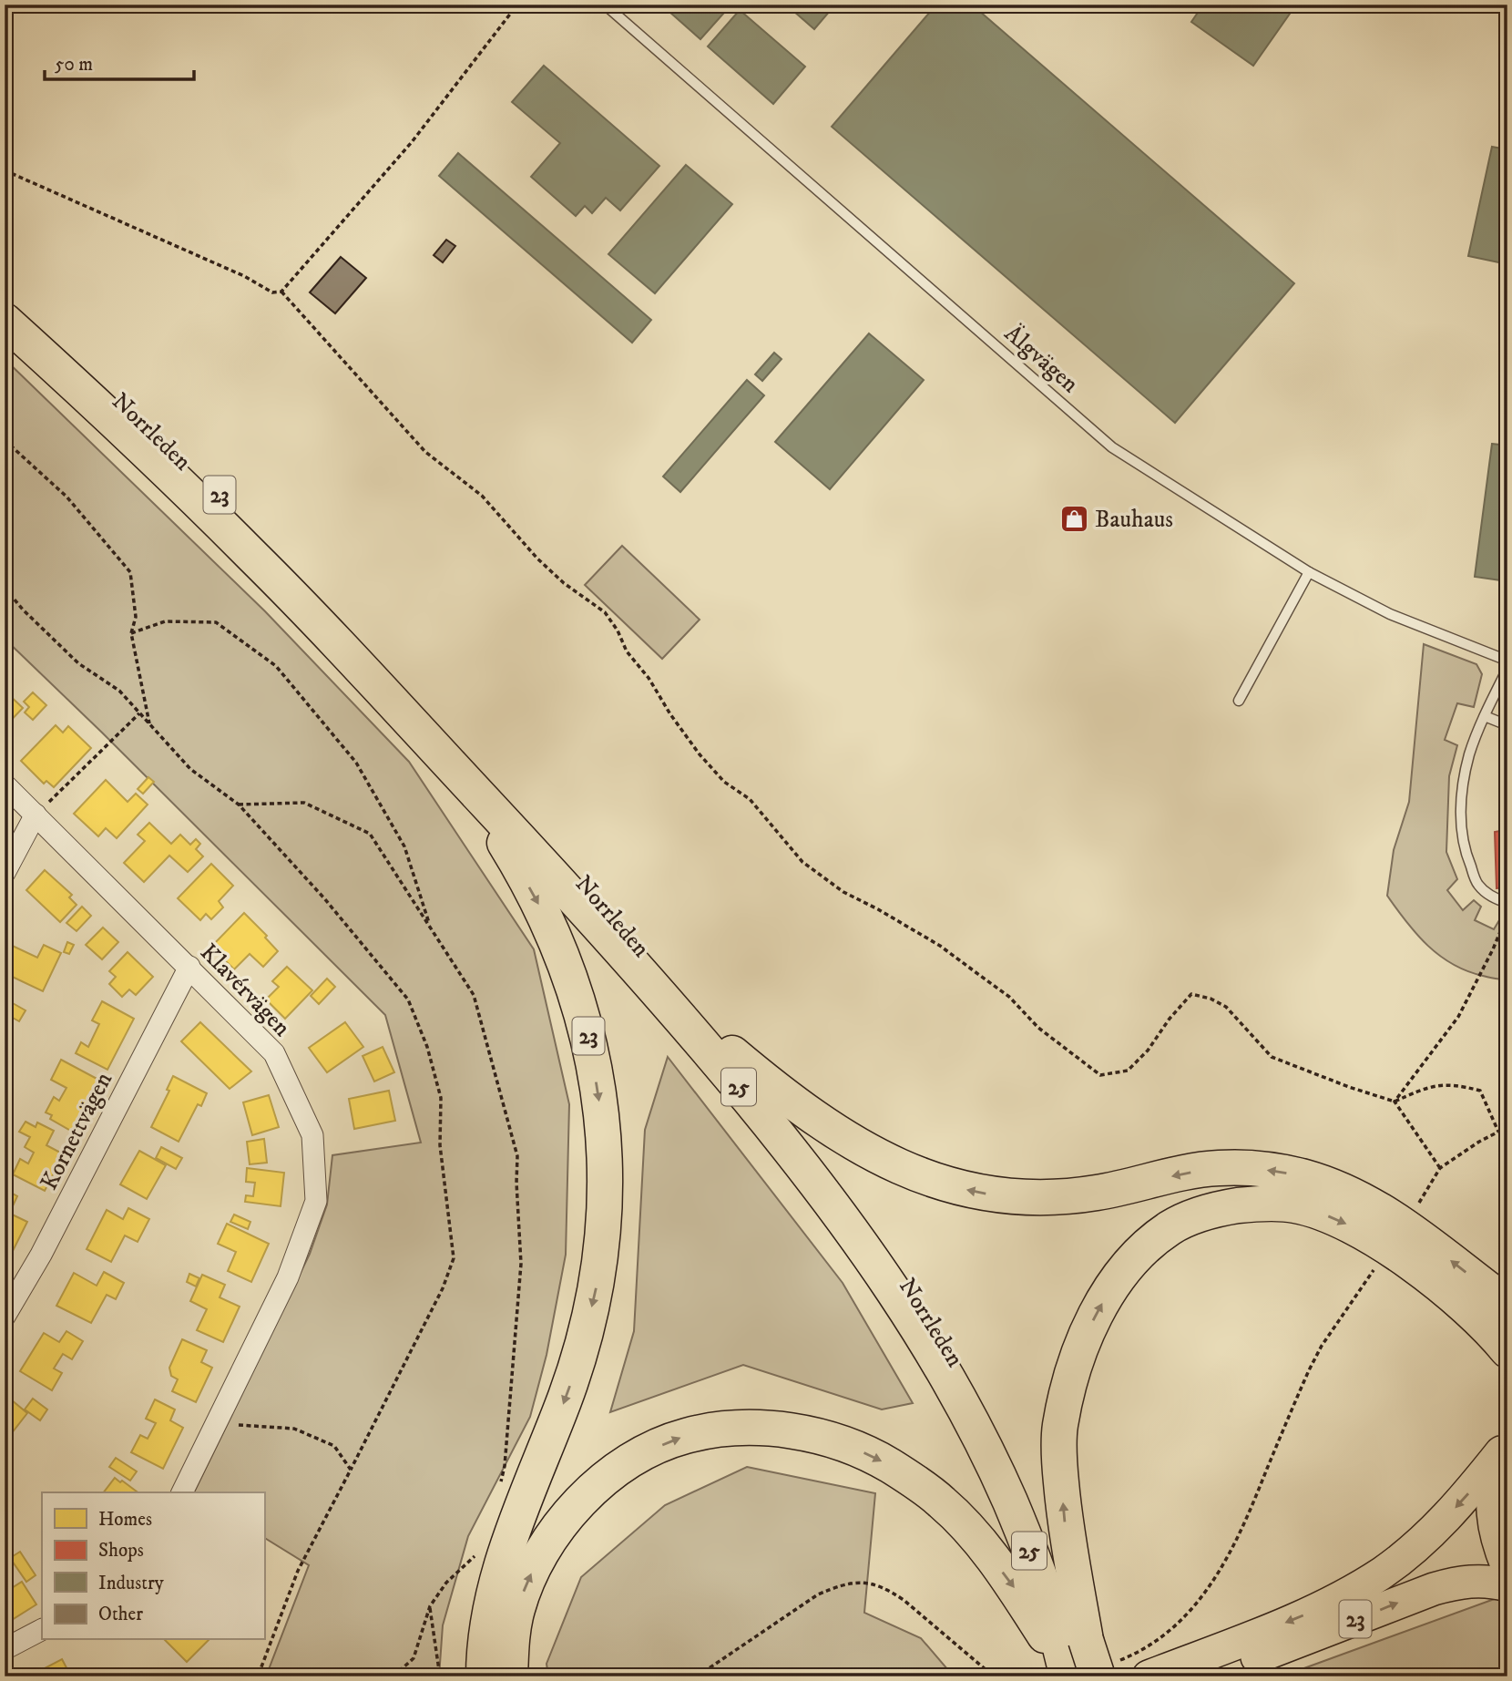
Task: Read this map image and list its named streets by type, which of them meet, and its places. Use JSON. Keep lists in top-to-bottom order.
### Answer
{
  "streets": {
    "highway": ["Norrleden", "23", "25"],
    "street": ["Klavérvägen", "Kornettvägen"],
    "lane": ["Älgvägen"]
  },
  "crossings": [
    ["Norrleden", "23"],
    ["Klavérvägen", "Kornettvägen"]
  ],
  "places": {
    "shop": ["Bauhaus"]
  },
  "legend": [
    "Homes",
    "Shops",
    "Industry",
    "Other"
  ],
  "scale_bar": "50 m"
}
